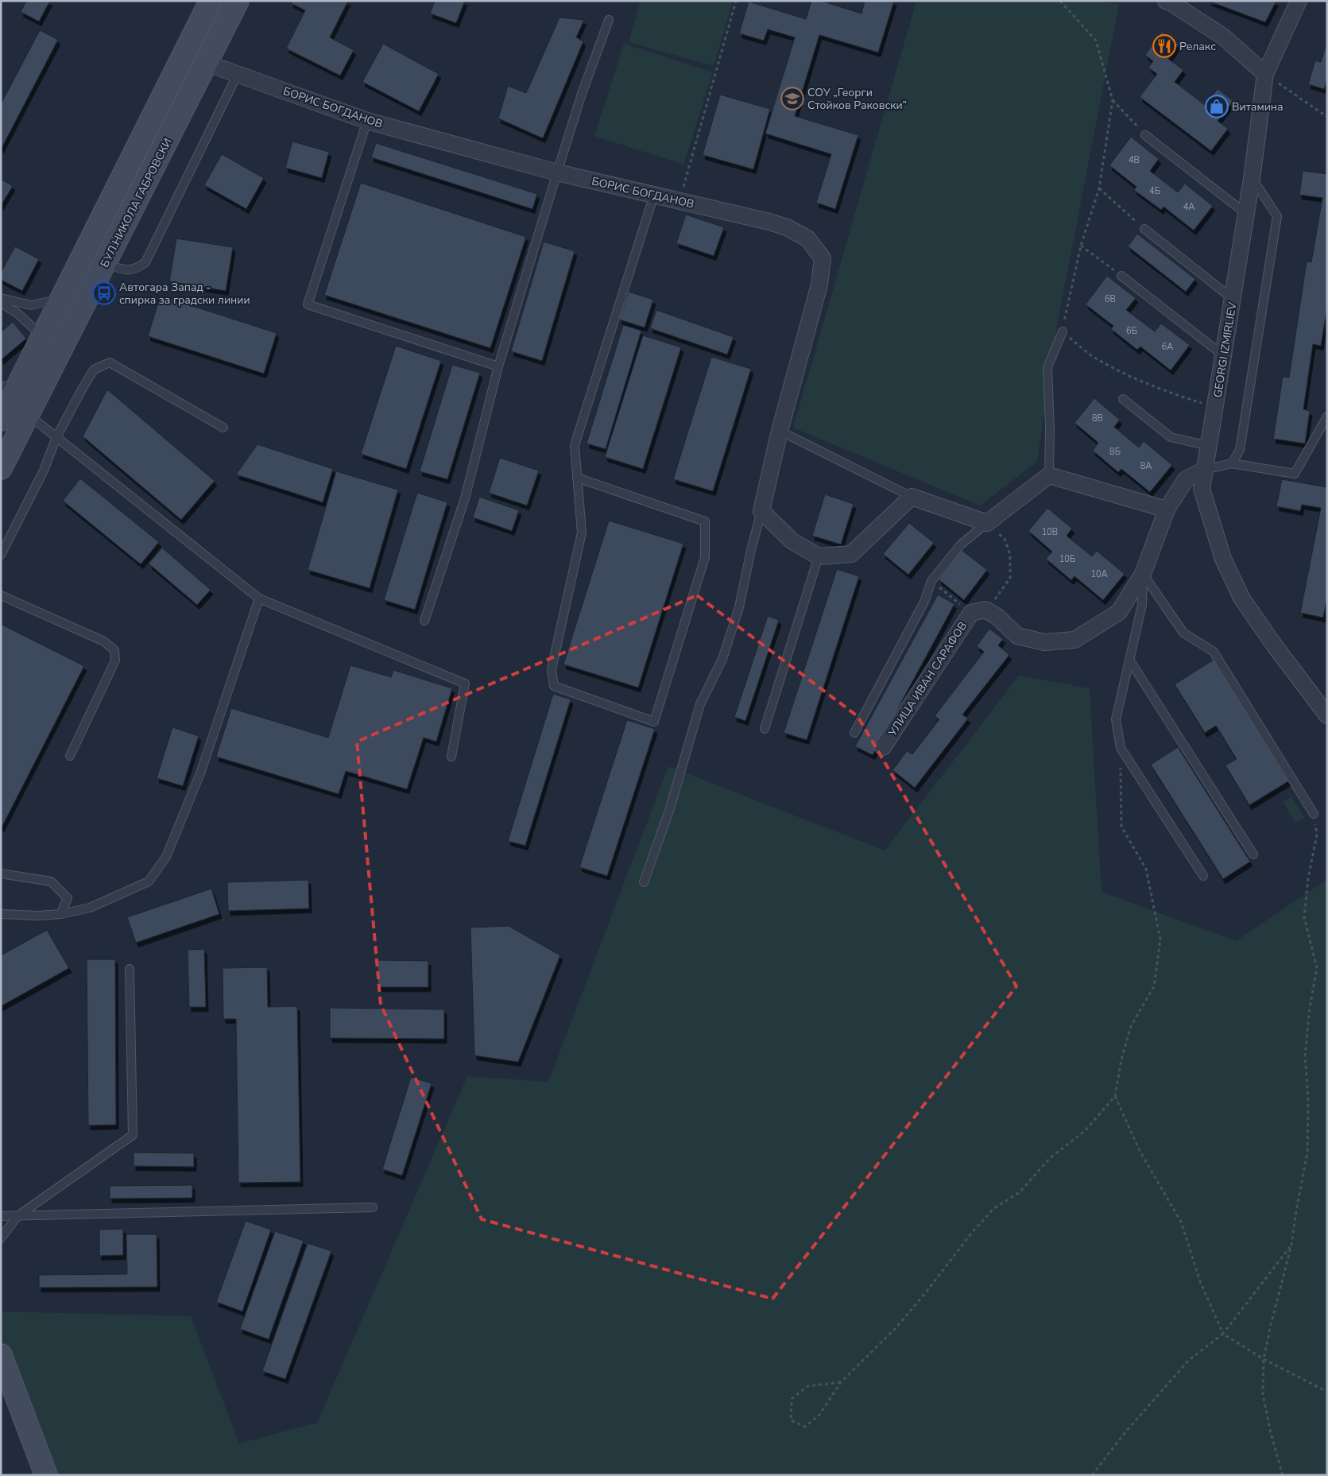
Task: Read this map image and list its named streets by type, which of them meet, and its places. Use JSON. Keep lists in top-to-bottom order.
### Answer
{
  "streets": {
    "street": [
      "БОРИС БОГДАНОВ",
      "БУЛ.НИКОЛА ГАБРОВСКИ",
      "GEORGI IZMIRLIEV",
      "УЛИЦА ИВАН САРАФОВ"
    ]
  },
  "crossings": [
    ["БОРИС БОГДАНОВ", "БУЛ.НИКОЛА ГАБРОВСКИ"]
  ],
  "places": {
    "restaurant": ["Релакс"],
    "school or university": ["СОУ „Георги Стойков Раковски”"],
    "shop": ["Витамина"],
    "bus stop": ["Автогара Запад - спирка за градски линии"]
  },
  "house_numbers": [
    "4В",
    "4Б",
    "4А",
    "6В",
    "6Б",
    "6А",
    "8В",
    "8Б",
    "8А",
    "10В",
    "10Б",
    "10А"
  ]
}
